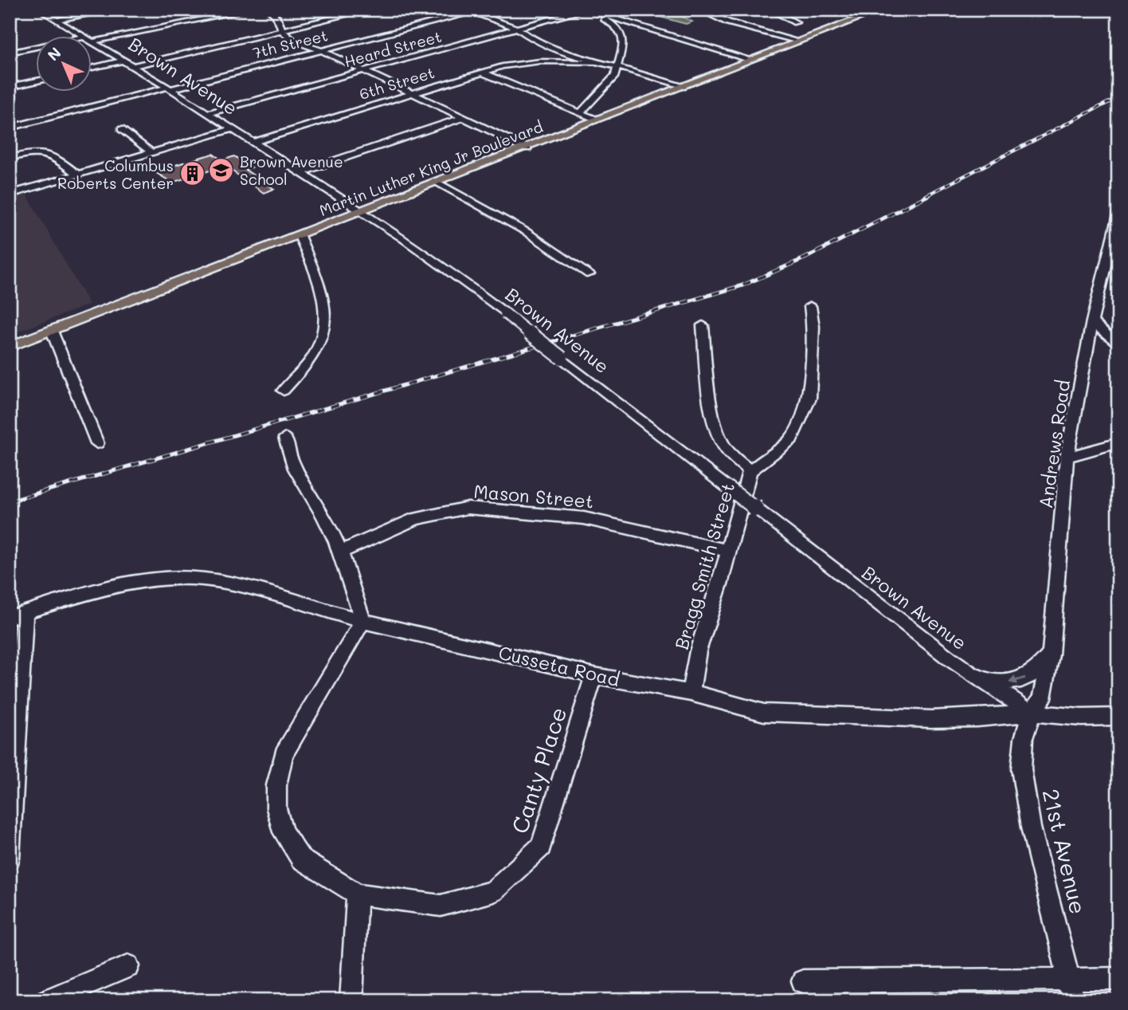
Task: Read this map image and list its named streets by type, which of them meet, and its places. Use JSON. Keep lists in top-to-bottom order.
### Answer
{
  "streets": {
    "main road": ["Martin Luther King Jr Boulevard"],
    "street": [
      "7th Street",
      "Heard Street",
      "Brown Avenue",
      "6th Street",
      "Andrews Road",
      "Mason Street",
      "Bragg Smith Street",
      "Cusseta Road",
      "Canty Place",
      "21st Avenue"
    ]
  },
  "crossings": [
    ["7th Street", "Brown Avenue"],
    ["Heard Street", "Brown Avenue"],
    ["Brown Avenue", "6th Street"],
    ["Brown Avenue", "Martin Luther King Jr Boulevard"],
    ["Brown Avenue", "Andrews Road"],
    ["Brown Avenue", "Cusseta Road"],
    ["Brown Avenue", "21st Avenue"],
    ["Andrews Road", "Cusseta Road"],
    ["Andrews Road", "21st Avenue"],
    ["Mason Street", "Bragg Smith Street"],
    ["Bragg Smith Street", "Cusseta Road"],
    ["Cusseta Road", "Canty Place"],
    ["Cusseta Road", "21st Avenue"]
  ],
  "places": {
    "school or university": ["Brown Avenue School"],
    "building": ["Columbus Roberts Center"]
  },
  "north": "top left"
}
